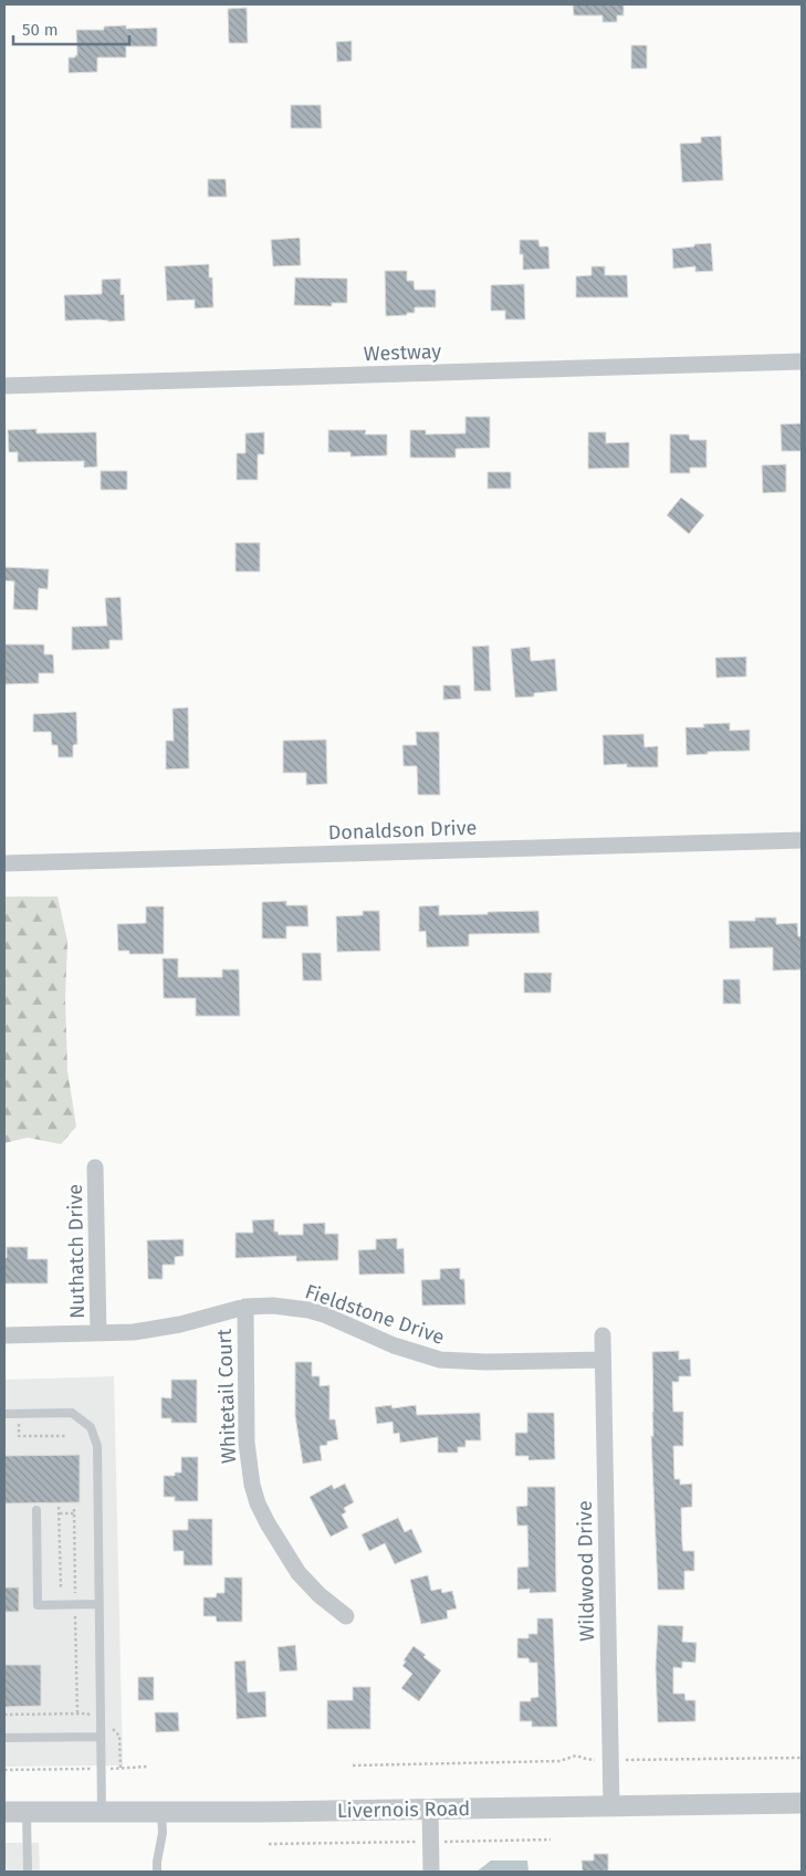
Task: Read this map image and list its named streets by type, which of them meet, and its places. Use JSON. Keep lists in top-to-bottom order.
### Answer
{
  "streets": {
    "street": [
      "Westway",
      "Donaldson Drive",
      "Nuthatch Drive",
      "Fieldstone Drive",
      "Whitetail Court",
      "Wildwood Drive",
      "Livernois Road"
    ]
  },
  "crossings": [
    ["Nuthatch Drive", "Fieldstone Drive"],
    ["Fieldstone Drive", "Whitetail Court"],
    ["Fieldstone Drive", "Wildwood Drive"],
    ["Wildwood Drive", "Livernois Road"]
  ],
  "scale_bar": "50 m"
}
